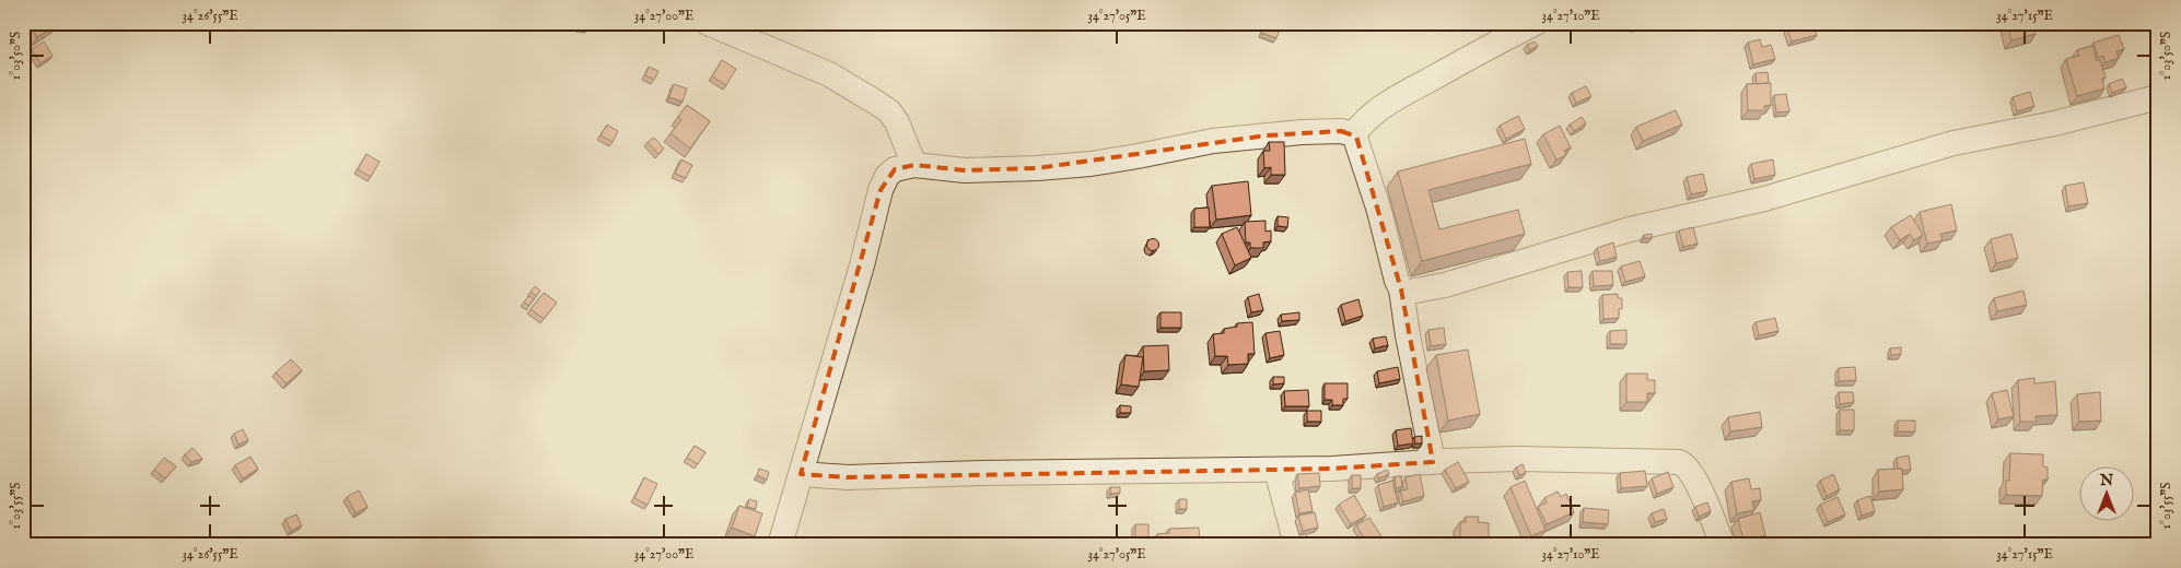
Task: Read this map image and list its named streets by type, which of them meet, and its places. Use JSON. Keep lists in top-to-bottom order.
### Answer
{
  "north": "top",
  "coordinates": [
    "34°26'55\"E",
    "34°27'00\"E",
    "34°27'05\"E",
    "34°27'10\"E",
    "34°27'15\"E",
    "1°03'50\"S",
    "1°03'55\"S"
  ]
}
